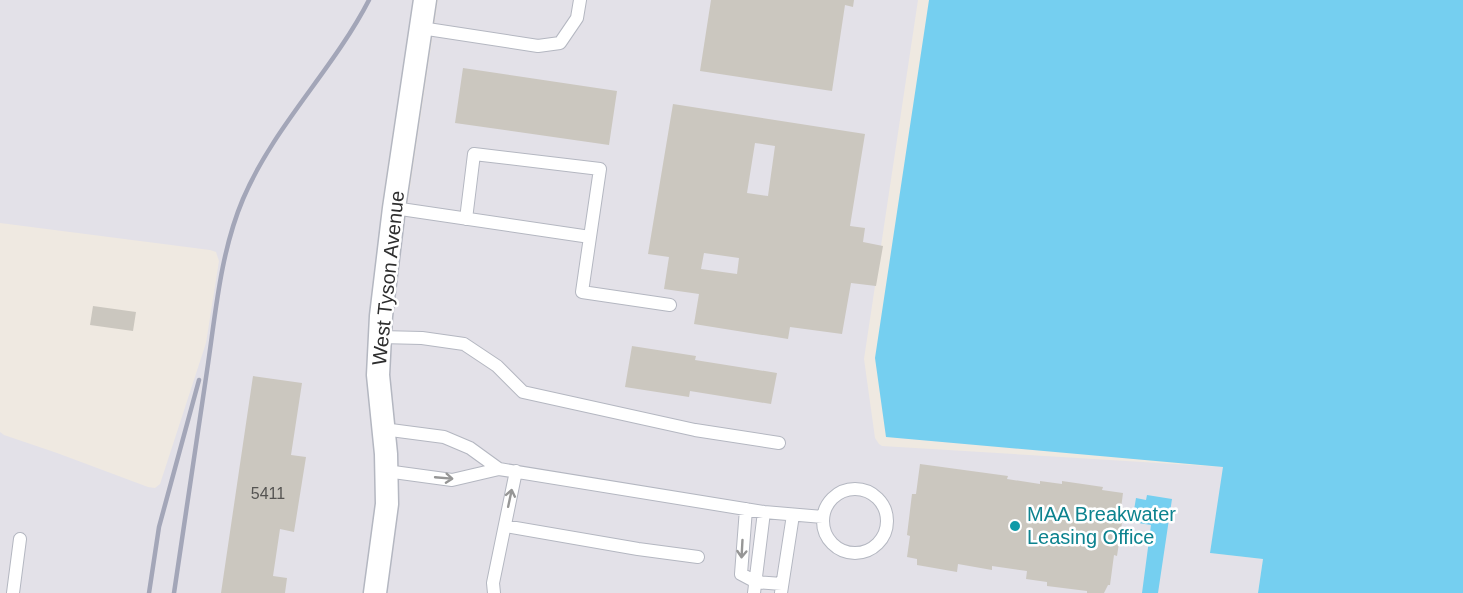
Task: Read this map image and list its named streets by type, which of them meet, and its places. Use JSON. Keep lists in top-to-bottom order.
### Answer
{
  "streets": {
    "street": ["West Tyson Avenue"]
  },
  "places": ["MAA Breakwater Leasing Office"],
  "house_numbers": ["5411"]
}
